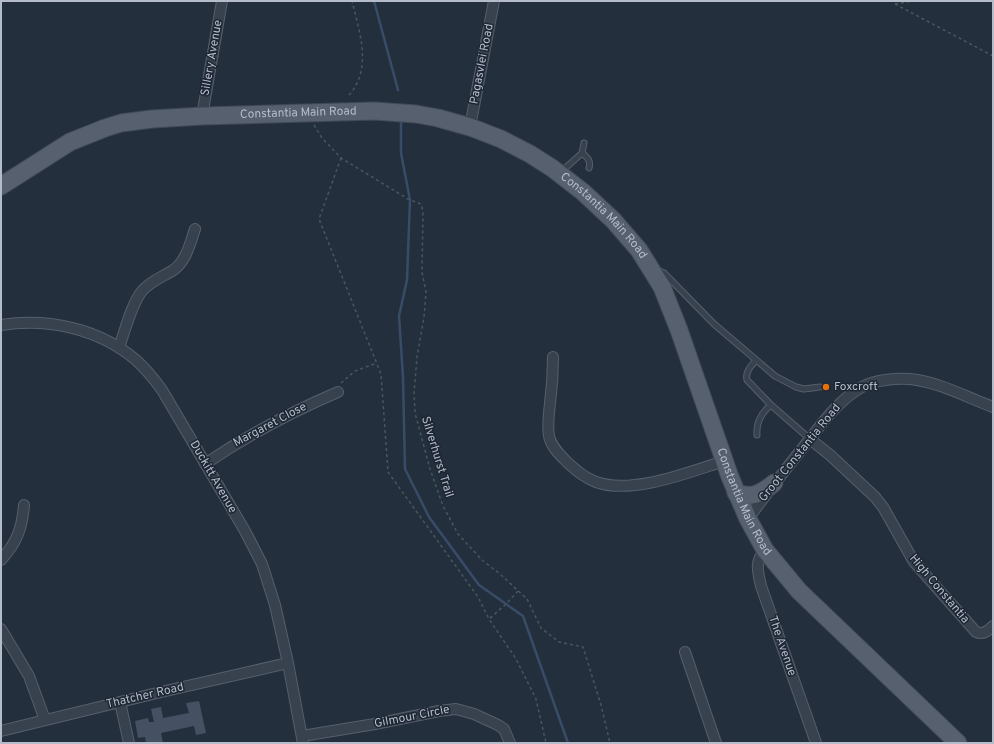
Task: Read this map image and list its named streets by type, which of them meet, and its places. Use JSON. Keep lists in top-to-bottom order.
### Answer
{
  "streets": {
    "main road": ["Constantia Main Road"],
    "street": [
      "Sillery Avenue",
      "Pagasvlei Road",
      "Margaret Close",
      "Groot Constantia Road",
      "Duckitt Avenue",
      "High Constantia",
      "The Avenue",
      "Thatcher Road",
      "Gilmour Circle"
    ],
    "path": ["Silverhurst Trail"]
  },
  "crossings": [
    ["Sillery Avenue", "Constantia Main Road"],
    ["Pagasvlei Road", "Constantia Main Road"],
    ["Constantia Main Road", "Groot Constantia Road"],
    ["Constantia Main Road", "The Avenue"],
    ["Margaret Close", "Duckitt Avenue"],
    ["Groot Constantia Road", "High Constantia"],
    ["Duckitt Avenue", "Thatcher Road"],
    ["Duckitt Avenue", "Gilmour Circle"]
  ],
  "places": ["Foxcroft"]
}
